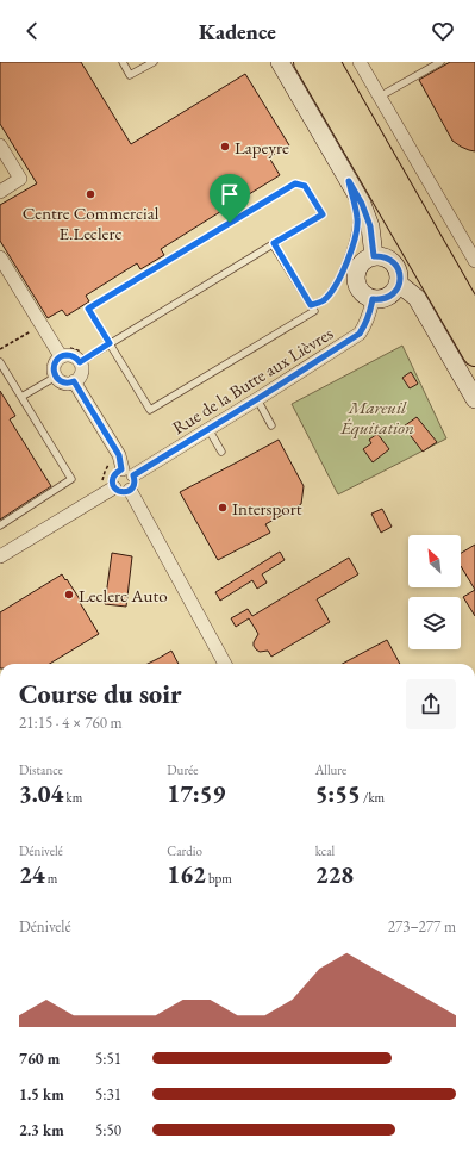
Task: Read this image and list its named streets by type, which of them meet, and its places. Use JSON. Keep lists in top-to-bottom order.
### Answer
{
  "streets": {
    "street": ["Rue de la Butte aux Lièvres"]
  },
  "parks": ["Mareuil Équitation"],
  "places": [
    "Lapeyre",
    "Centre Commercial E.Leclerc",
    "Intersport",
    "Leclerc Auto"
  ],
  "north": "top left",
  "page": {
    "header": "Kadence",
    "heading": ["Course du soir", "21:15 · 4 × 760 m"],
    "stats": [
      ["Distance", "3.04 km"],
      ["Durée", "17:59"],
      ["Allure", "5:55 /km"],
      ["Dénivelé", "24 m"],
      ["Cardio", "162 bpm"],
      ["kcal", "228"]
    ],
    "chart": ["Dénivelé", "273–277 m"],
    "list": [
      {
        "name": "760 m",
        "note": "5:51"
      },
      {
        "name": "1.5 km",
        "note": "5:31"
      },
      {
        "name": "2.3 km",
        "note": "5:50"
      }
    ]
  }
}
